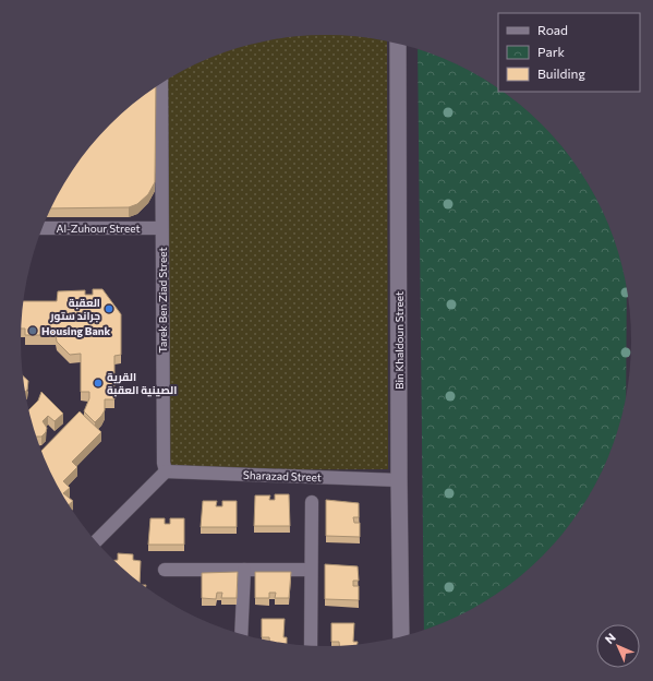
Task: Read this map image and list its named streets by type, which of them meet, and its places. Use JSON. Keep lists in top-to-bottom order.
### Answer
{
  "streets": {
    "street": [
      "Al-Zuhour Street",
      "Tarek Ben Ziad Street",
      "Bin Khaldoun Street",
      "Sharazad Street"
    ]
  },
  "crossings": [
    ["Al-Zuhour Street", "Tarek Ben Ziad Street"],
    ["Tarek Ben Ziad Street", "Sharazad Street"],
    ["Bin Khaldoun Street", "Sharazad Street"]
  ],
  "places": ["العقبة جراند ستور", "Housing Bank", "القرية الصينية العقبة"],
  "legend": ["Road", "Park", "Building"],
  "north": "top left"
}
